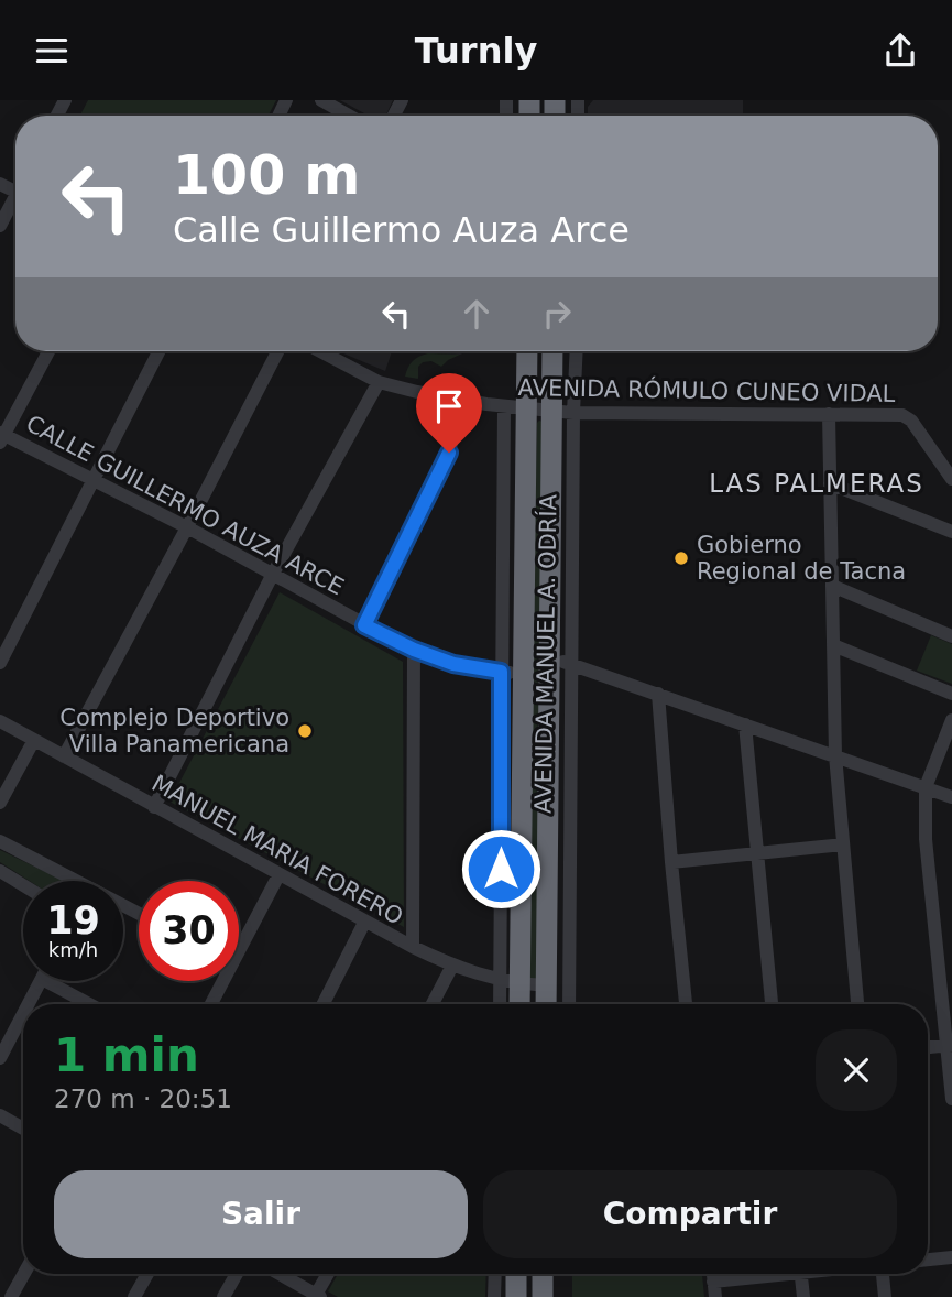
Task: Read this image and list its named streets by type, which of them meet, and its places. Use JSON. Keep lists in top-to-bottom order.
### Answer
{
  "streets": {
    "highway": ["AVENIDA MANUEL A. ODRÍA"],
    "street": ["AVENIDA RÓMULO CUNEO VIDAL", "CALLE GUILLERMO AUZA ARCE", "MANUEL MARIA FORERO"]
  },
  "crossings": [
    ["AVENIDA RÓMULO CUNEO VIDAL", "AVENIDA MANUEL A. ODRÍA"],
    ["CALLE GUILLERMO AUZA ARCE", "AVENIDA MANUEL A. ODRÍA"],
    ["AVENIDA MANUEL A. ODRÍA", "MANUEL MARIA FORERO"]
  ],
  "districts": ["LAS PALMERAS"],
  "places": ["Gobierno Regional de Tacna", "Complejo Deportivo Villa Panamericana"],
  "page": {
    "header": "Turnly",
    "turn": ["100 m", "Calle Guillermo Auza Arce"],
    "speed": "19 km/h",
    "limit": "30",
    "heading": ["1 min", "270 m · 20:51"],
    "buttons": ["Salir", "Compartir"]
  }
}
